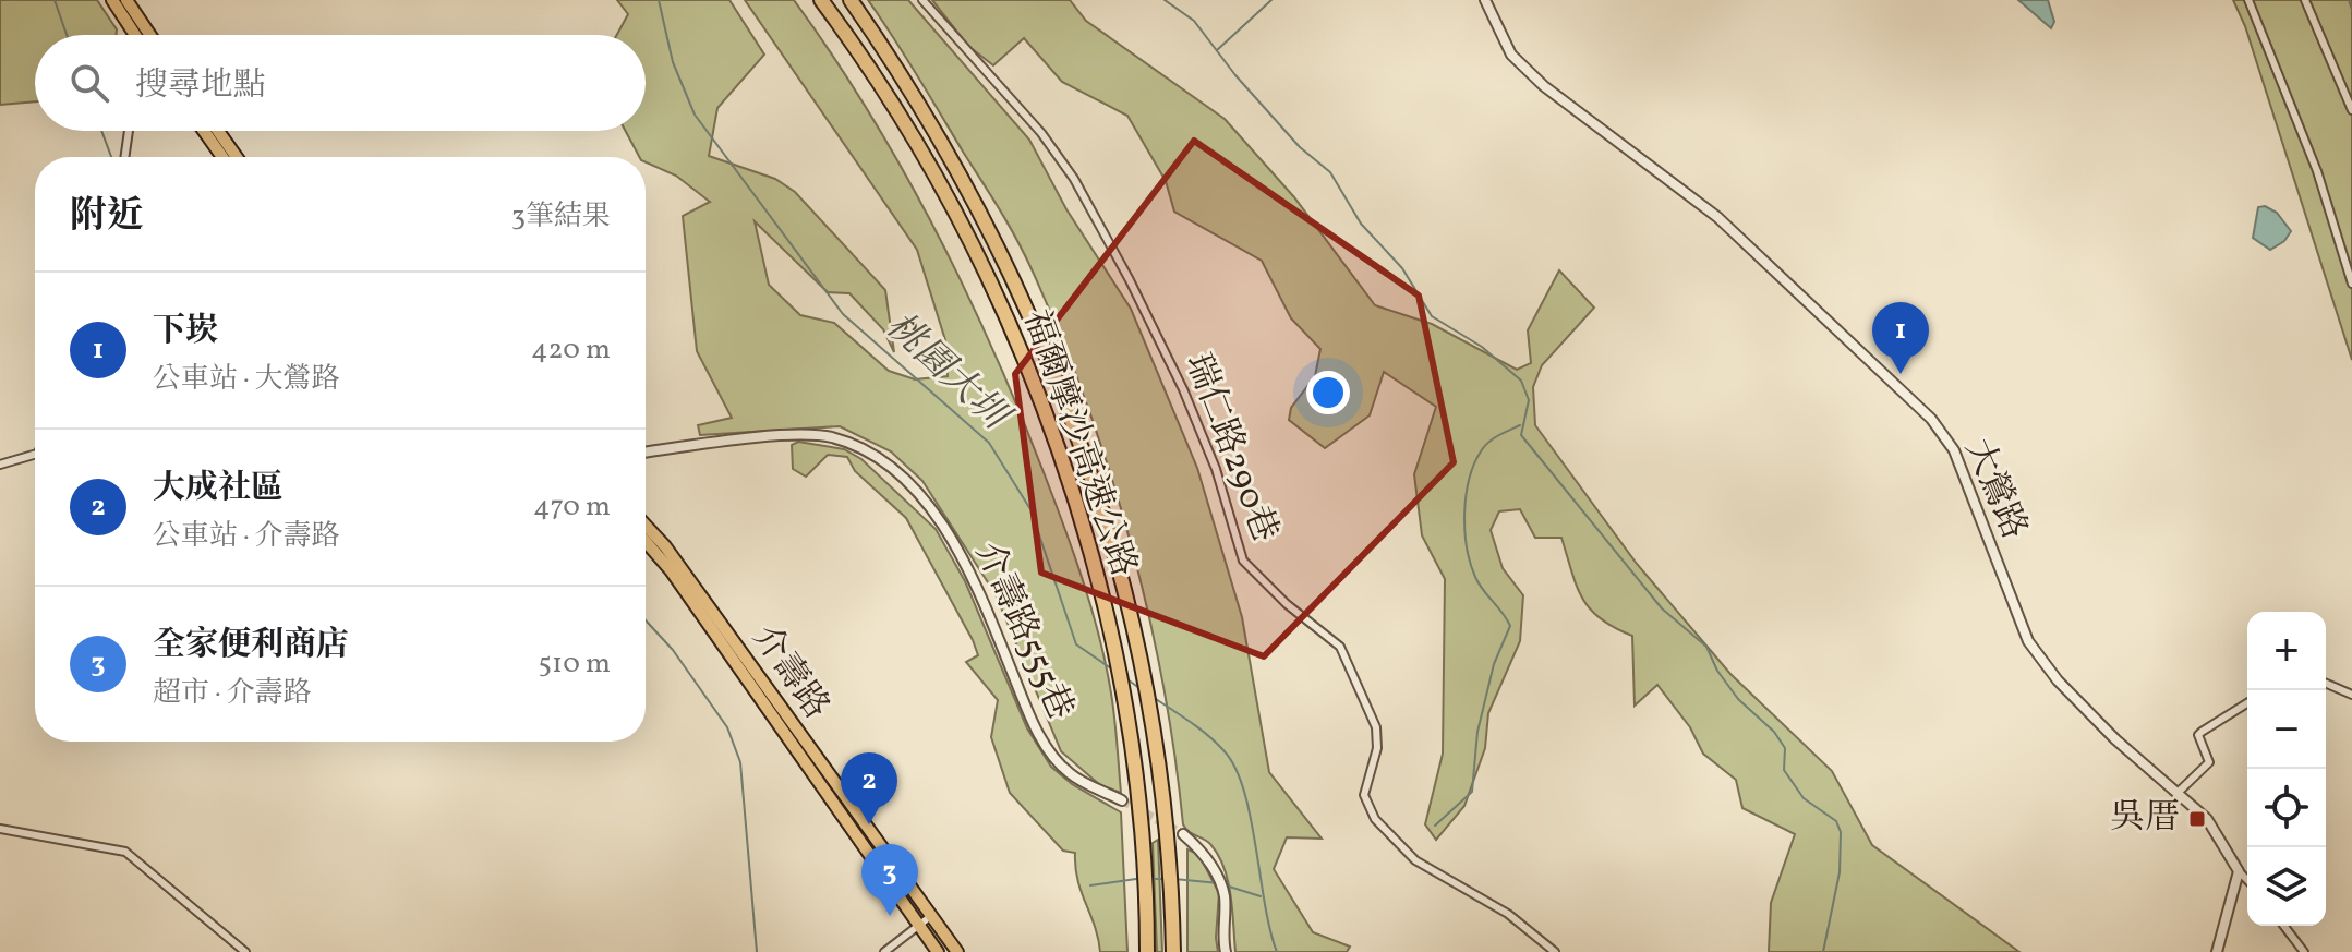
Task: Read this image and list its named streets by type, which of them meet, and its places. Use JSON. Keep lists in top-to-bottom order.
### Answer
{
  "streets": {
    "highway": ["福爾摩沙高速公路"],
    "main road": ["介壽路"],
    "street": ["瑞仁路290巷", "大鶯路", "介壽路555巷"]
  },
  "water": ["桃園大圳"],
  "places": {
    "transit": ["吳厝"]
  },
  "page": {
    "search": "搜尋地點",
    "heading": ["附近", "3筆結果"],
    "list": [
      {
        "mark": "1",
        "name": "下崁",
        "note": "公車站 · 大鶯路",
        "value": "420 m"
      },
      {
        "mark": "2",
        "name": "大成社區",
        "note": "公車站 · 介壽路",
        "value": "470 m"
      },
      {
        "mark": "3",
        "name": "全家便利商店",
        "note": "超市 · 介壽路",
        "value": "510 m"
      }
    ],
    "pins": ["1", "2", "3"],
    "map_buttons": ["+", "−"]
  }
}
